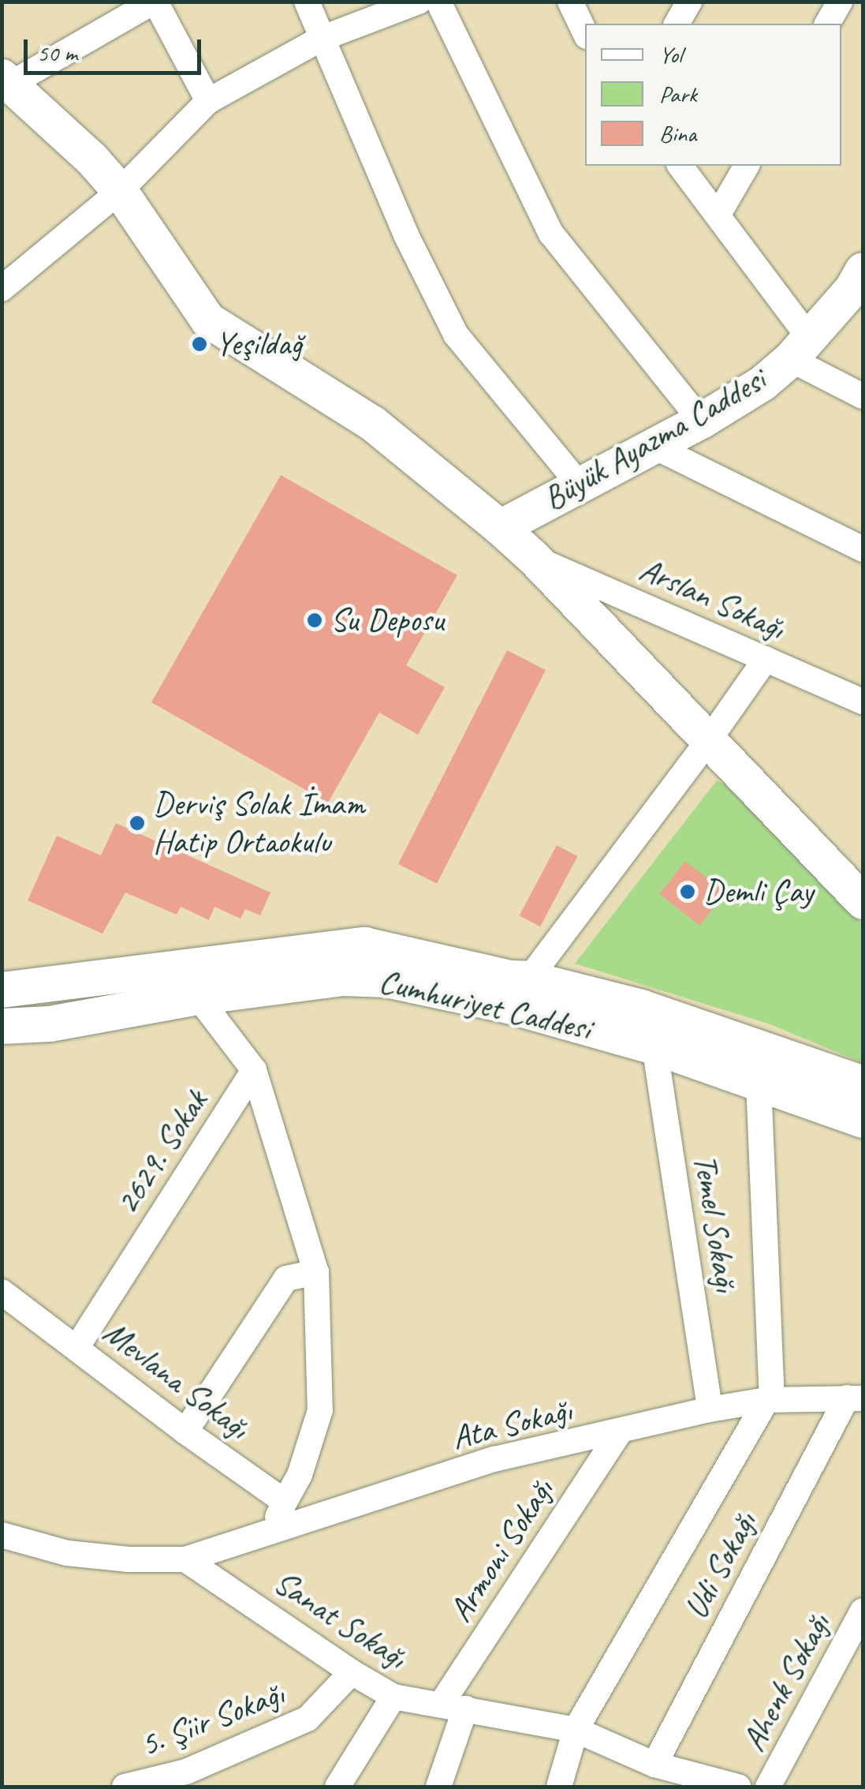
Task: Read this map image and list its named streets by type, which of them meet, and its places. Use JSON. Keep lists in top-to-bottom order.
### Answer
{
  "streets": {
    "main road": ["Büyük Ayazma Caddesi", "Cumhuriyet Caddesi"],
    "street": [
      "Arslan Sokağı",
      "2629. Sokak",
      "Temel Sokağı",
      "Mevlana Sokağı",
      "Ata Sokağı",
      "Armoni Sokağı",
      "Udi Sokağı",
      "Sanat Sokağı",
      "Ahenk Sokağı",
      "5. Şiir Sokağı"
    ]
  },
  "crossings": [
    ["Cumhuriyet Caddesi", "Temel Sokağı"],
    ["2629. Sokak", "Mevlana Sokağı"],
    ["Temel Sokağı", "Ata Sokağı"],
    ["Ata Sokağı", "Armoni Sokağı"],
    ["Ata Sokağı", "Udi Sokağı"],
    ["Ata Sokağı", "Sanat Sokağı"],
    ["Armoni Sokağı", "Sanat Sokağı"],
    ["Udi Sokağı", "Sanat Sokağı"],
    ["Sanat Sokağı", "5. Şiir Sokağı"]
  ],
  "places": [
    "Yeşildağ",
    "Su Deposu",
    "Derviş Solak İmam Hatip Ortaokulu",
    "Demli Çay"
  ],
  "legend": ["Yol", "Park", "Bina"],
  "scale_bar": "50 m"
}
